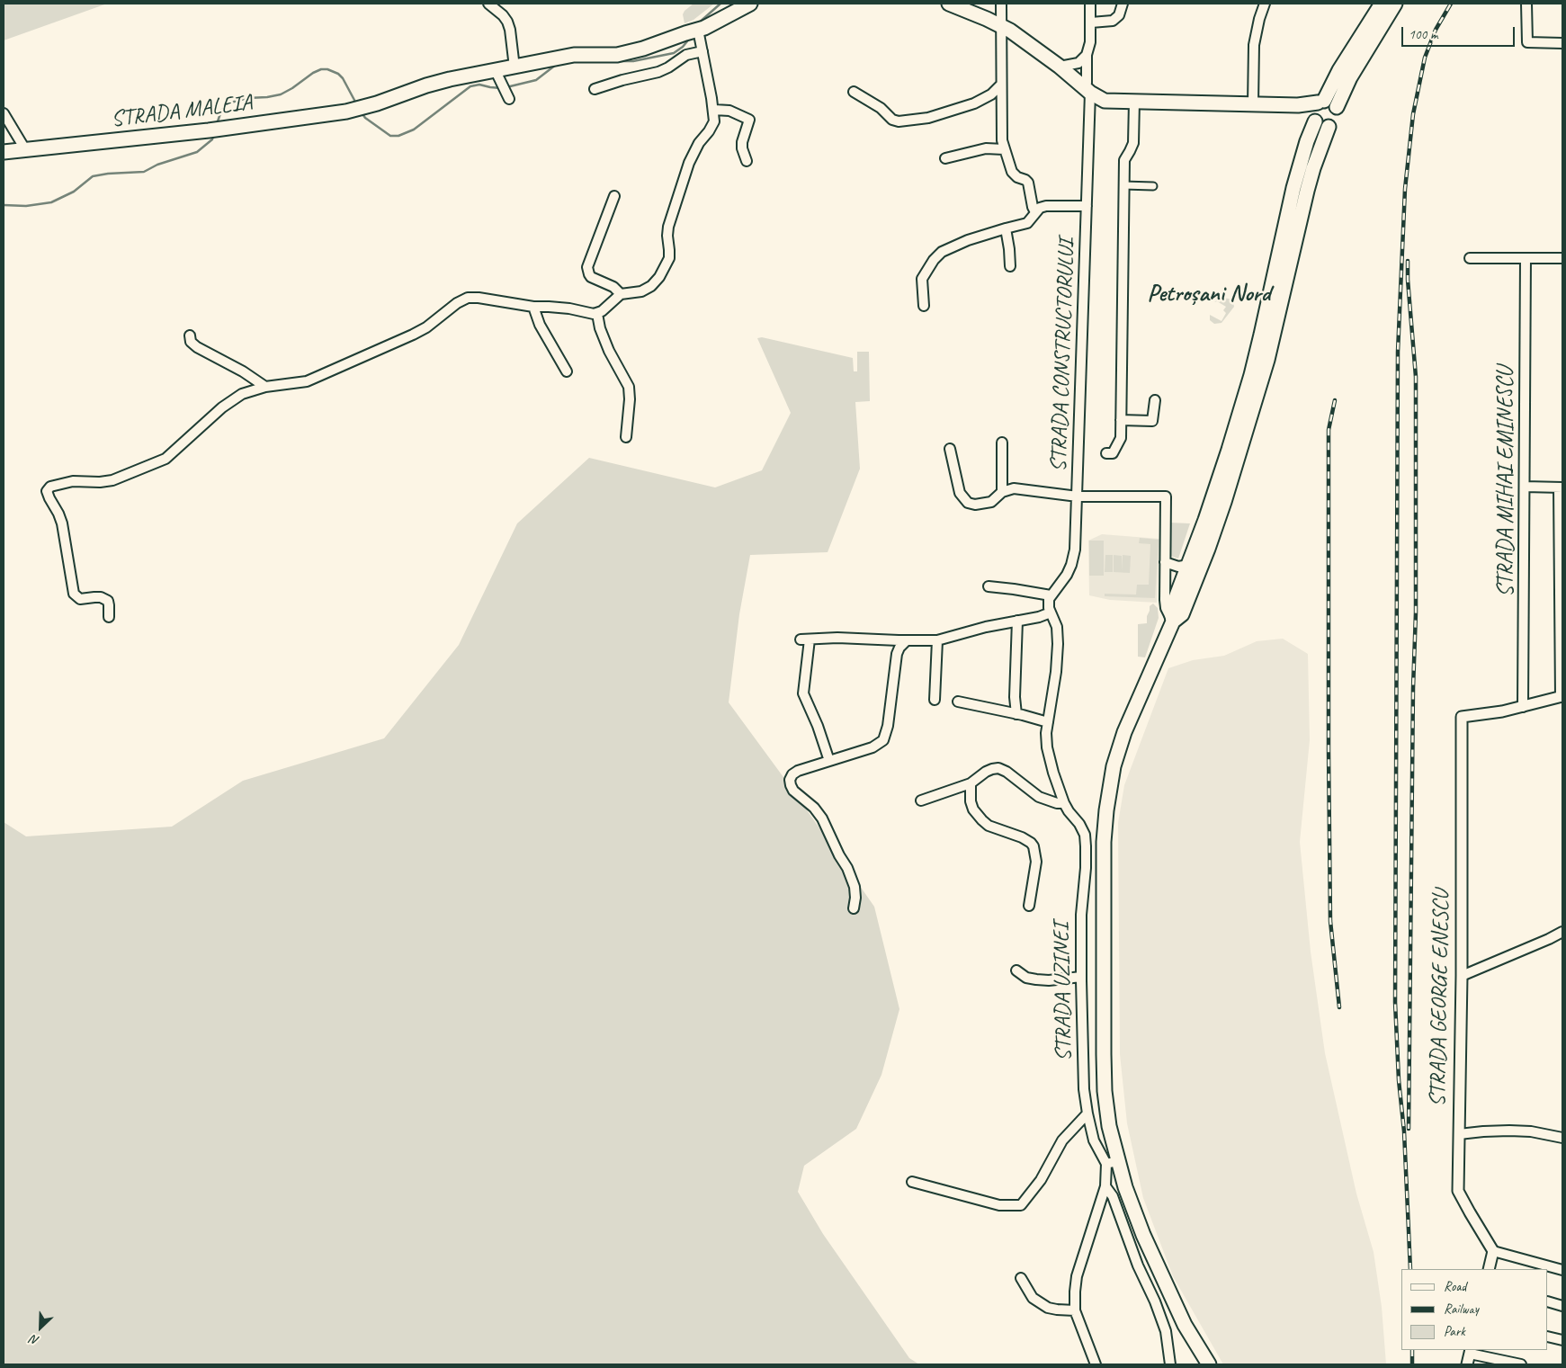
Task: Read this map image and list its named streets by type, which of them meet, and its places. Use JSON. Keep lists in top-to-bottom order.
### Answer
{
  "streets": {
    "main road": ["STRADA MALEIA"],
    "street": [
      "STRADA CONSTRUCTORULUI",
      "STRADA MIHAI EMINESCU",
      "STRADA UZINEI",
      "STRADA GEORGE ENESCU"
    ]
  },
  "crossings": [
    ["STRADA MIHAI EMINESCU", "STRADA GEORGE ENESCU"]
  ],
  "districts": ["Petroșani Nord"],
  "legend": ["Road", "Railway", "Park"],
  "scale_bar": "100 m",
  "north": "bottom left"
}
